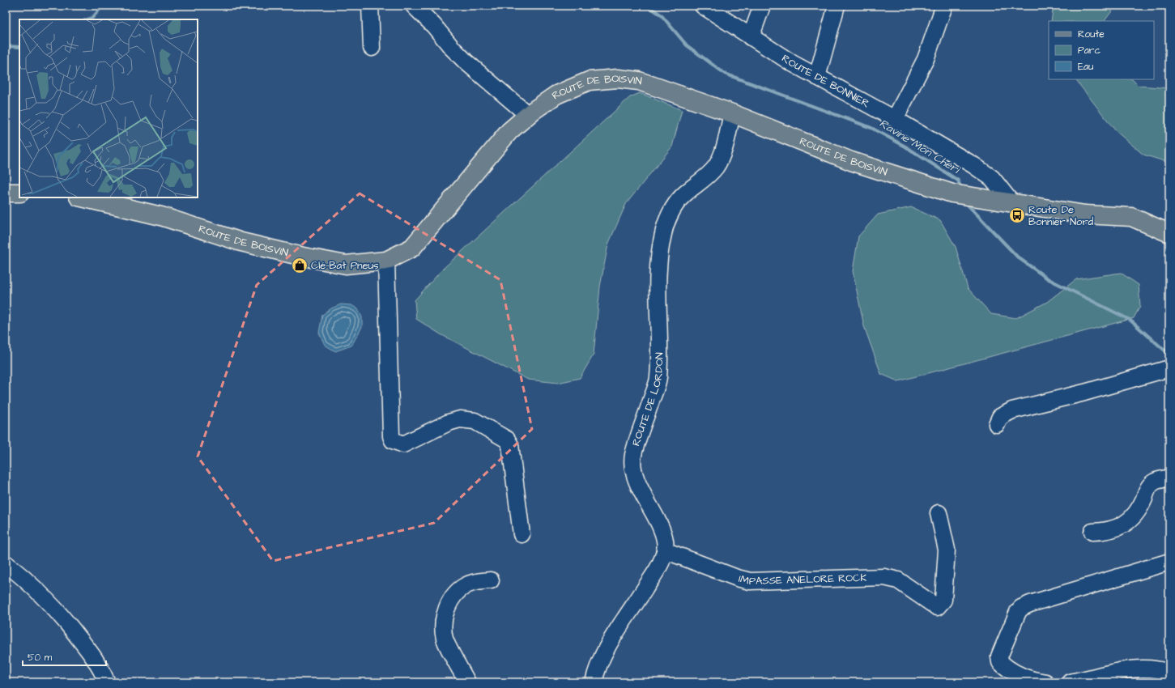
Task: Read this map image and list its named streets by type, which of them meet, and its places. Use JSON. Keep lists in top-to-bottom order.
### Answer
{
  "streets": {
    "main road": ["ROUTE DE BOISVIN"],
    "street": ["ROUTE DE BONNIER", "ROUTE DE LORDON", "IMPASSE ANELORE ROCK"]
  },
  "crossings": [
    ["ROUTE DE BONNIER", "ROUTE DE BOISVIN"],
    ["ROUTE DE BOISVIN", "ROUTE DE LORDON"],
    ["ROUTE DE LORDON", "IMPASSE ANELORE ROCK"]
  ],
  "water": ["Ravine Mon Chéri"],
  "places": {
    "bus stop": ["Route De Bonnier Nord"],
    "shop": ["Clé-Bat Pneus"]
  },
  "legend": ["Route", "Parc", "Eau"],
  "scale_bar": "50 m"
}
